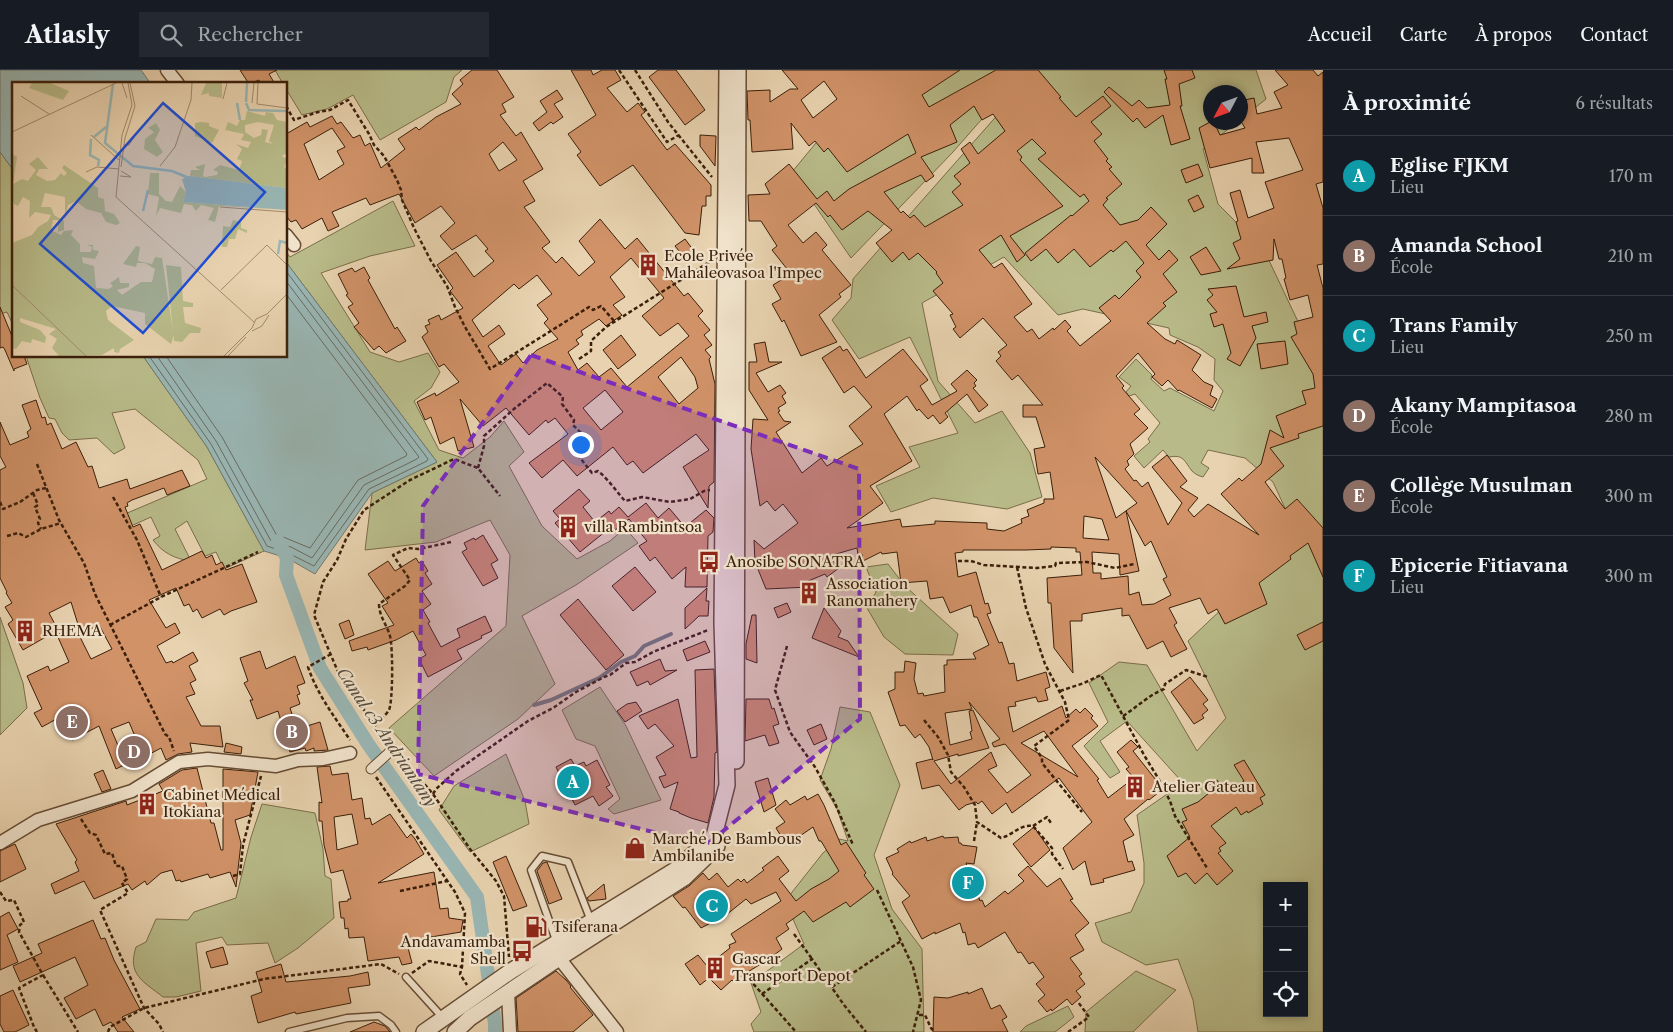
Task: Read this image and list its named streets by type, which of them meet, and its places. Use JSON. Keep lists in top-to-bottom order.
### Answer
{
  "water": ["Canal c3 Andriantany"],
  "places": {
    "building": [
      "Ecole Privée Mahaleovasoa l'Impec",
      "villa Rambintsoa",
      "Association Ranomahery",
      "RHEMA",
      "Atelier Gateau",
      "Cabinet Médical Itokiana",
      "Gascar Transport Depot"
    ],
    "bus stop": ["Anosibe SONATRA", "Andavamamba Shell"],
    "shop": ["Marché De Bambous Ambilanibe"],
    "fuel station": ["Tsiferana"]
  },
  "north": "bottom left",
  "page": {
    "header": "Atlasly",
    "search": "Rechercher",
    "nav": [
      "Accueil",
      "Carte",
      "À propos",
      "Contact"
    ],
    "heading": ["À proximité", "6 résultats"],
    "list": [
      {
        "mark": "A",
        "name": "Eglise FJKM",
        "note": "Lieu",
        "value": "170 m"
      },
      {
        "mark": "B",
        "name": "Amanda School",
        "note": "École",
        "value": "210 m"
      },
      {
        "mark": "C",
        "name": "Trans Family",
        "note": "Lieu",
        "value": "250 m"
      },
      {
        "mark": "D",
        "name": "Akany Mampitasoa",
        "note": "École",
        "value": "280 m"
      },
      {
        "mark": "E",
        "name": "Collège Musulman",
        "note": "École",
        "value": "300 m"
      },
      {
        "mark": "F",
        "name": "Epicerie Fitiavana",
        "note": "Lieu",
        "value": "300 m"
      }
    ],
    "pins": [
      "E",
      "B",
      "D",
      "A",
      "F",
      "C"
    ],
    "map_buttons": ["+", "−"]
  }
}
